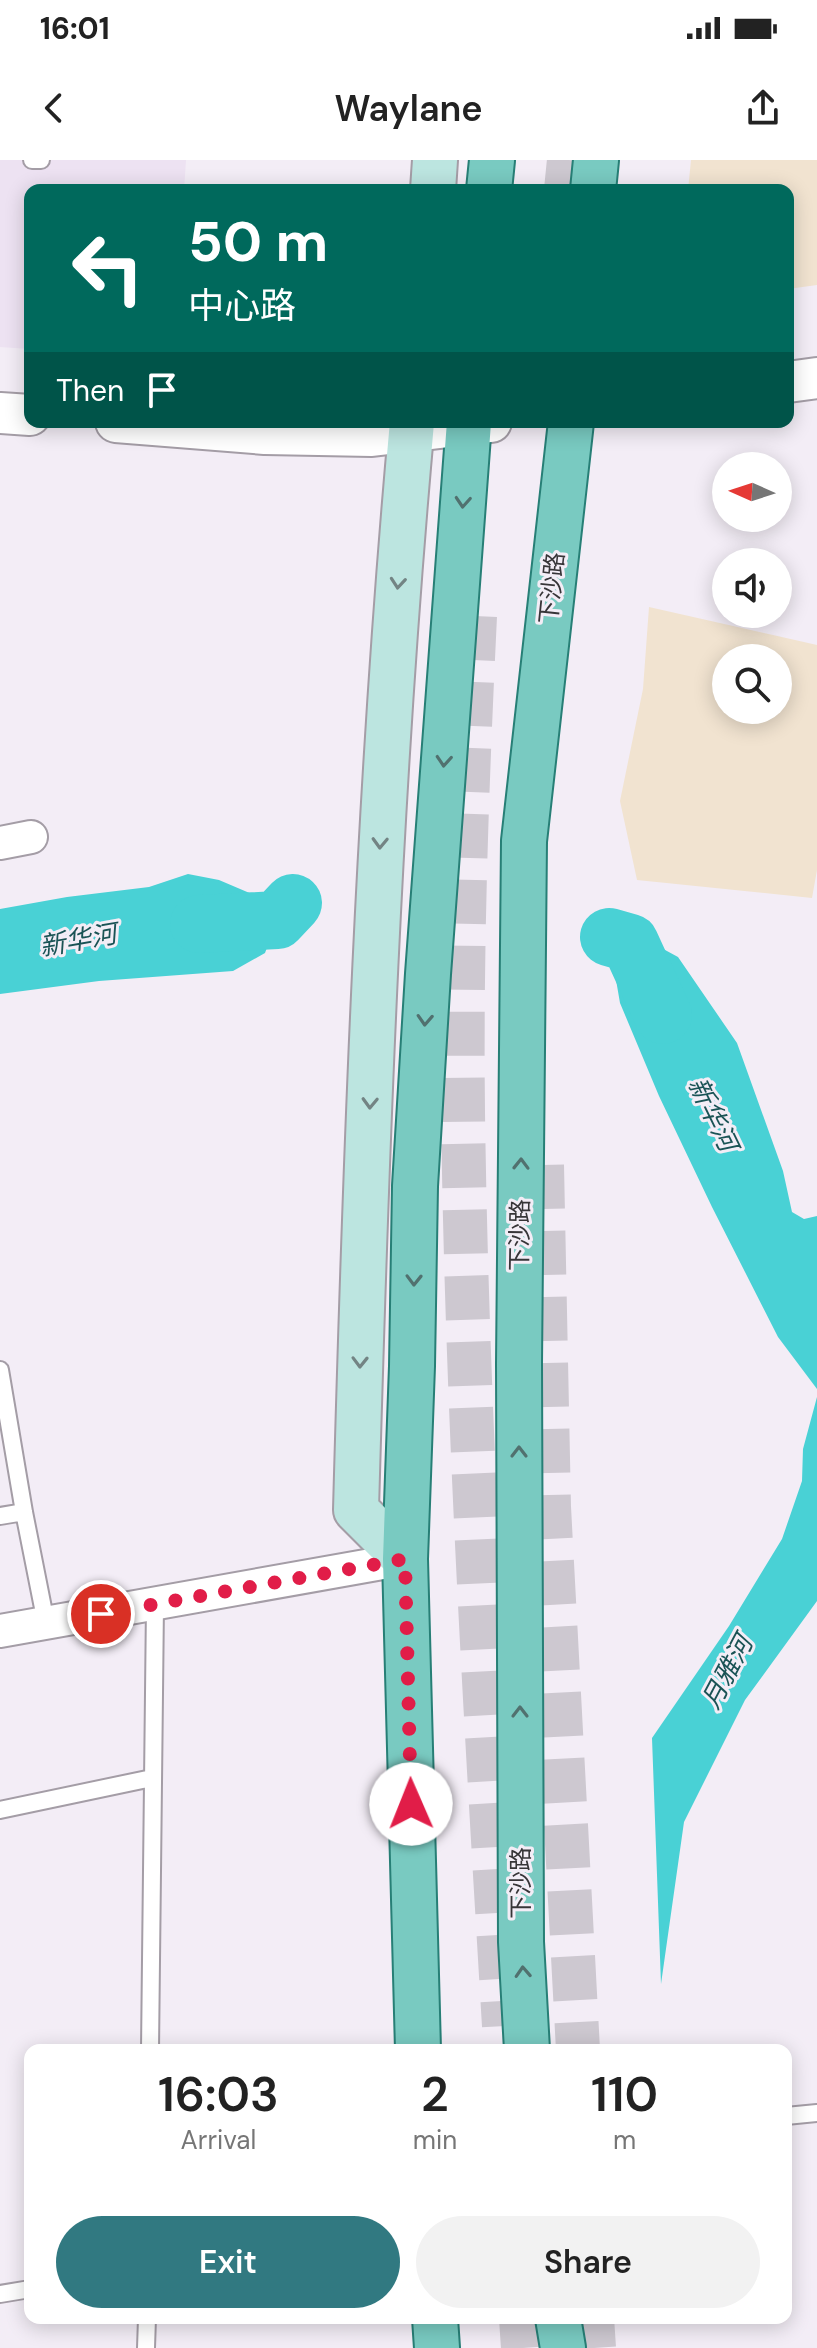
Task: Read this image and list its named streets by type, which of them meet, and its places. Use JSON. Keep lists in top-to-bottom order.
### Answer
{
  "streets": {
    "main road": ["下沙路"]
  },
  "water": ["新华河", "月雅河"],
  "north": "left",
  "page": {
    "status": "16:01",
    "header": "Waylane",
    "turn": ["50 m", "中心路"],
    "then": "Then",
    "eta": [
      "16:03",
      "Arrival",
      "2",
      "min",
      "110",
      "m"
    ],
    "buttons": ["Exit", "Share"]
  }
}
